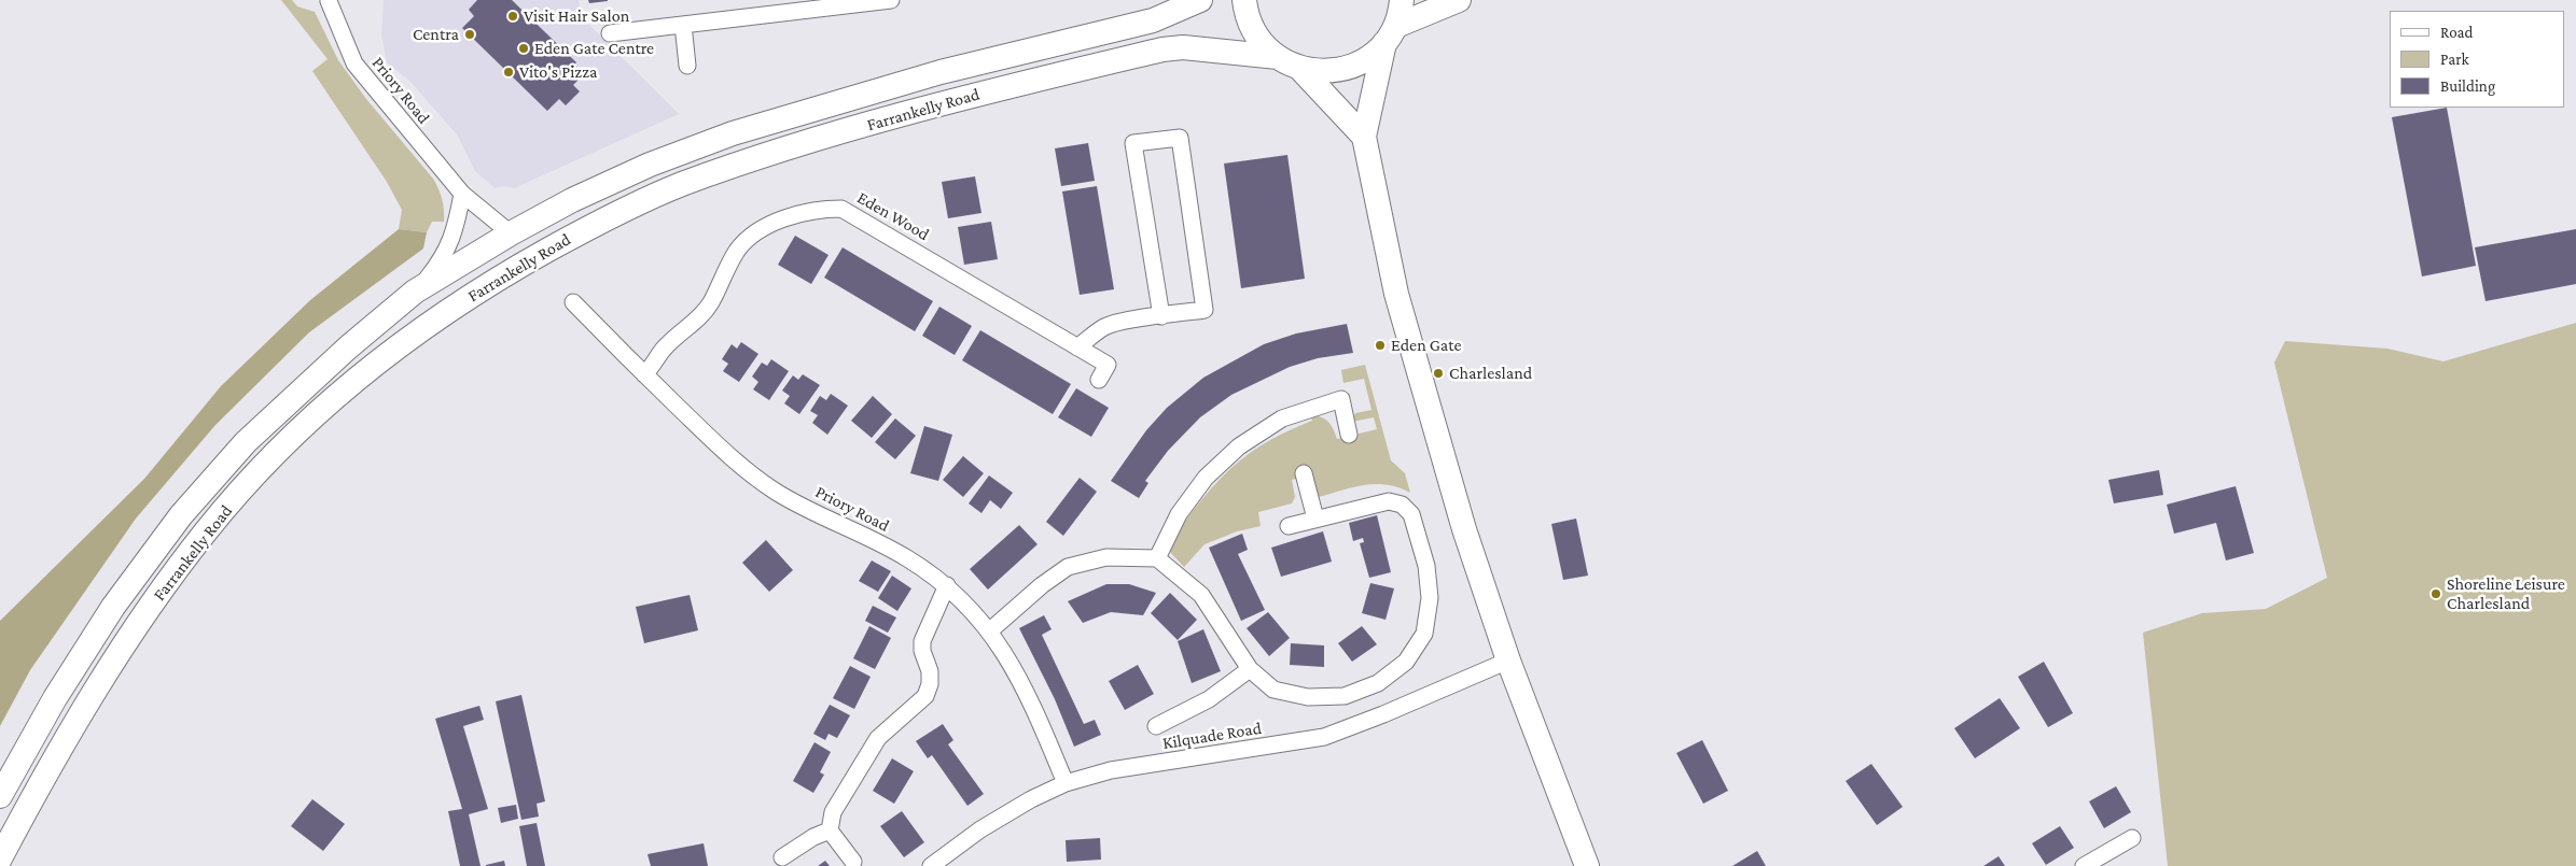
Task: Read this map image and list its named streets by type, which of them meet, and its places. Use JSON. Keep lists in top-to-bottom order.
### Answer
{
  "streets": {
    "main road": ["Farrankelly Road"],
    "street": ["Priory Road", "Eden Wood", "Kilquade Road"]
  },
  "crossings": [
    ["Priory Road", "Farrankelly Road"],
    ["Priory Road", "Eden Wood"],
    ["Priory Road", "Kilquade Road"]
  ],
  "places": [
    "Visit Hair Salon",
    "Centra",
    "Eden Gate Centre",
    "Vito's Pizza",
    "Eden Gate",
    "Charlesland",
    "Shoreline Leisure Charlesland"
  ],
  "legend": ["Road", "Park", "Building"]
}
